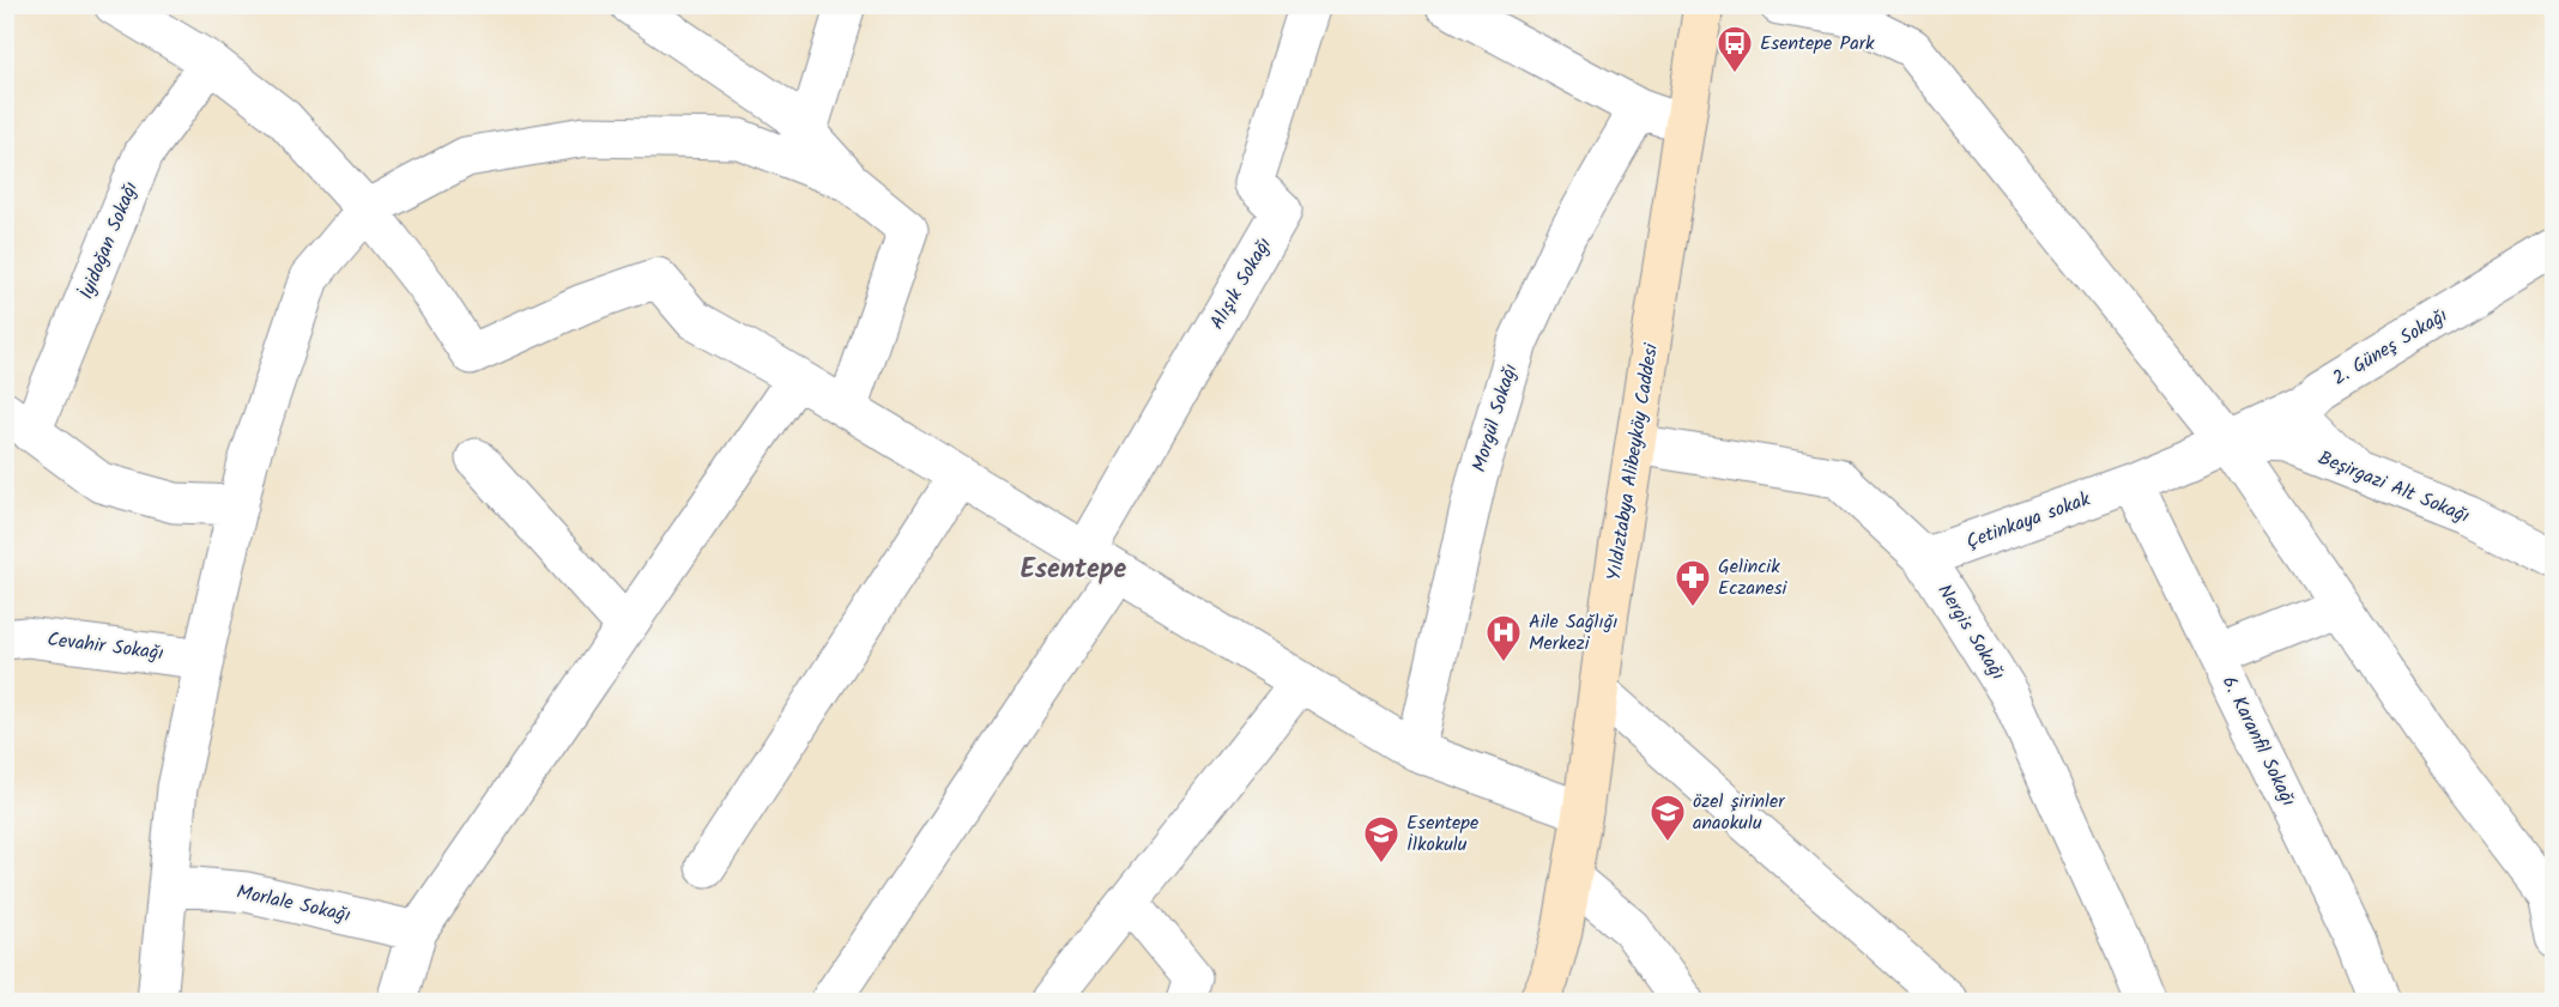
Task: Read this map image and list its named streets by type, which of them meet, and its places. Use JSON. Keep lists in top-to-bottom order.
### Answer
{
  "streets": {
    "main road": ["Yıldıztabya Alibeyköy Caddesi"],
    "street": [
      "İyidoğan Sokağı",
      "Alışık Sokağı",
      "2. Güneş Sokağı",
      "Morgül Sokağı",
      "Beşirgazi Alt Sokağı",
      "Çetinkaya sokak",
      "Nergis Sokağı",
      "Cevahir Sokağı",
      "6. Karanfil Sokağı",
      "Morlale Sokağı"
    ]
  },
  "crossings": [
    ["2. Güneş Sokağı", "Beşirgazi Alt Sokağı"],
    ["2. Güneş Sokağı", "Çetinkaya sokak"],
    ["Yıldıztabya Alibeyköy Caddesi", "Nergis Sokağı"],
    ["Beşirgazi Alt Sokağı", "Çetinkaya sokak"],
    ["Çetinkaya sokak", "Nergis Sokağı"],
    ["Çetinkaya sokak", "6. Karanfil Sokağı"]
  ],
  "districts": ["Esentepe"],
  "places": {
    "bus stop": ["Esentepe Park"],
    "pharmacy": ["Gelincik Eczanesi"],
    "hospital": ["Aile Sağlığı Merkezi"],
    "school or university": ["özel şirinler anaokulu", "Esentepe İlkokulu"]
  }
}
